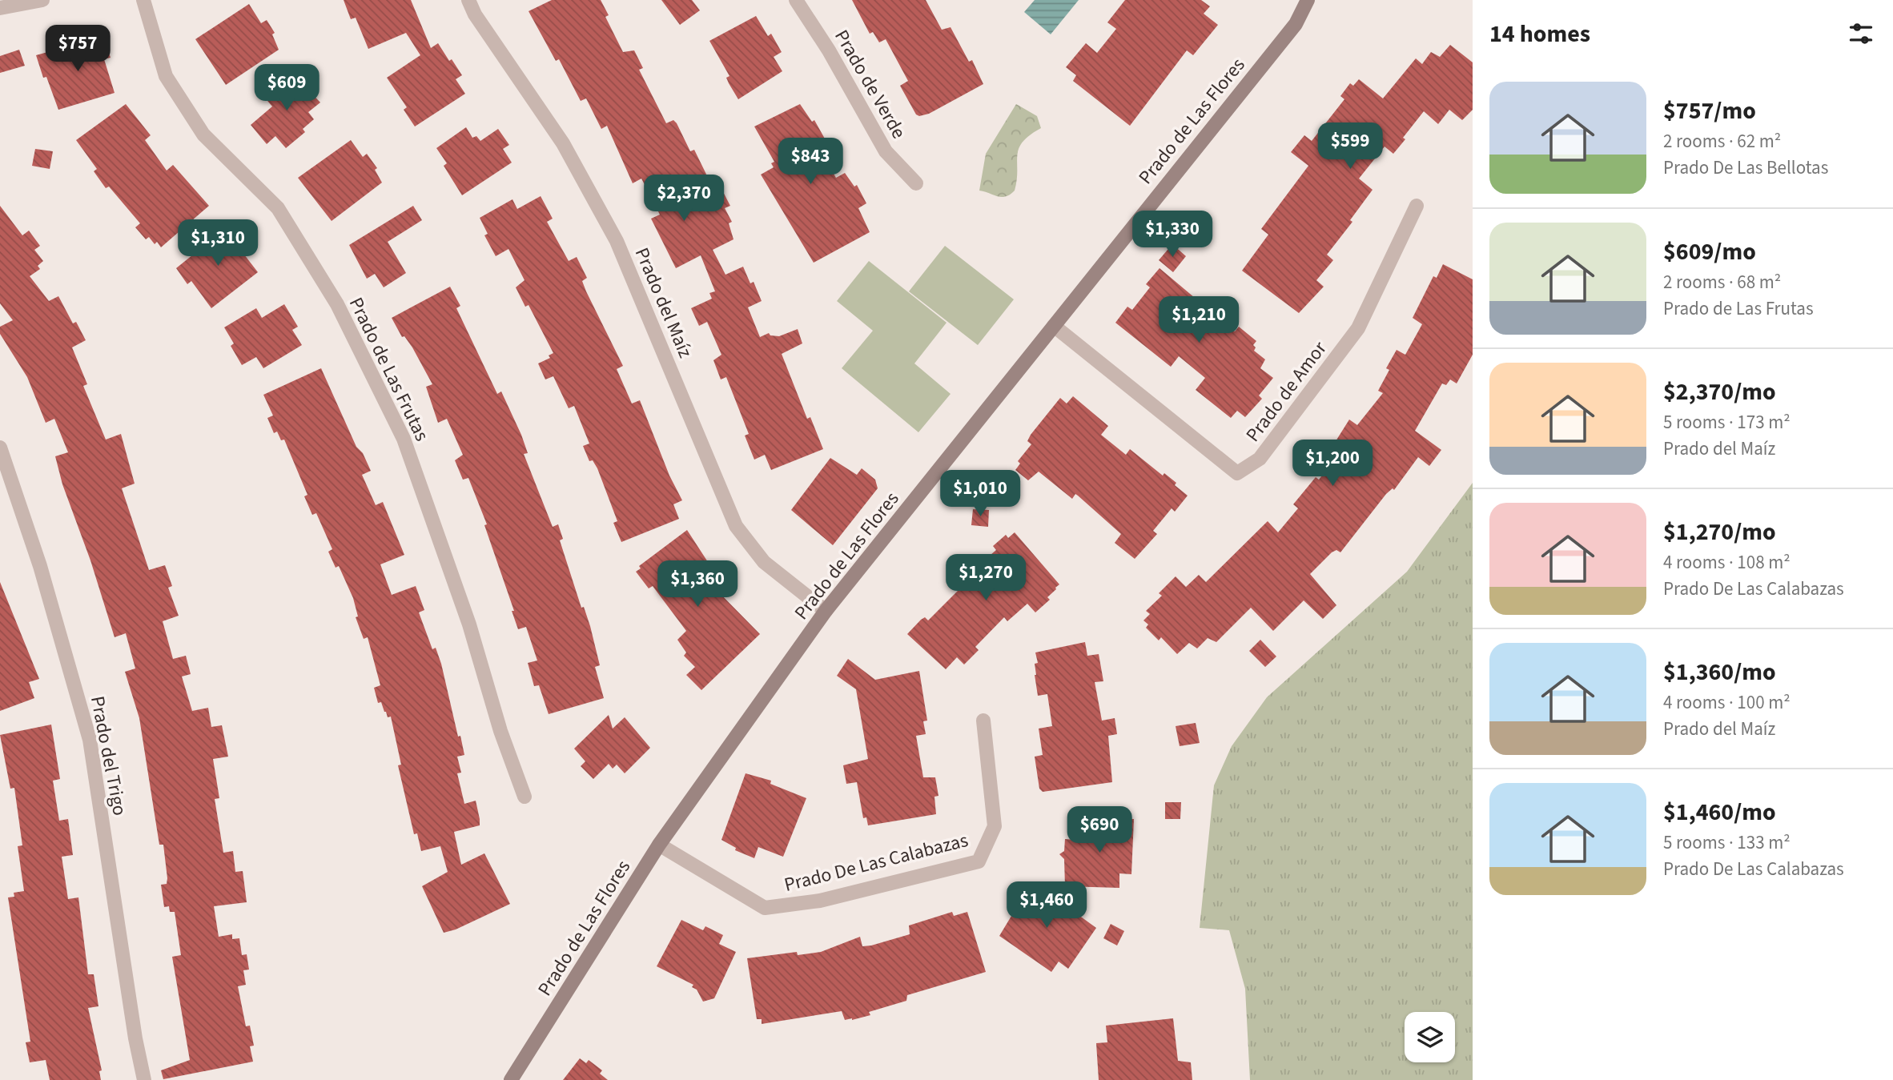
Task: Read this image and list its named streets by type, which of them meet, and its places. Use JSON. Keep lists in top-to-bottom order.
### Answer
{
  "streets": {
    "street": [
      "Prado de Verde",
      "Prado de Las Flores",
      "Prado del Maíz",
      "Prado de Las Frutas",
      "Prado de Amor",
      "Prado del Trigo",
      "Prado De Las Calabazas"
    ]
  },
  "crossings": [
    ["Prado de Las Flores", "Prado del Maíz"],
    ["Prado de Las Flores", "Prado de Amor"],
    ["Prado de Las Flores", "Prado De Las Calabazas"]
  ],
  "page": {
    "heading": "14 homes",
    "price": [
      "$757",
      "$609",
      "$599",
      "$843",
      "$2,370",
      "$1,330",
      "$1,310",
      "$1,210",
      "$1,200",
      "$1,010",
      "$1,270",
      "$1,360",
      "$690",
      "$1,460"
    ],
    "list": [
      {
        "name": "$757/mo",
        "note": "2 rooms · 62 m² · Prado De Las Bellotas"
      },
      {
        "name": "$609/mo",
        "note": "2 rooms · 68 m² · Prado de Las Frutas"
      },
      {
        "name": "$2,370/mo",
        "note": "5 rooms · 173 m² · Prado del Maíz"
      },
      {
        "name": "$1,270/mo",
        "note": "4 rooms · 108 m² · Prado De Las Calabazas"
      },
      {
        "name": "$1,360/mo",
        "note": "4 rooms · 100 m² · Prado del Maíz"
      },
      {
        "name": "$1,460/mo",
        "note": "5 rooms · 133 m² · Prado De Las Calabazas"
      }
    ]
  }
}
